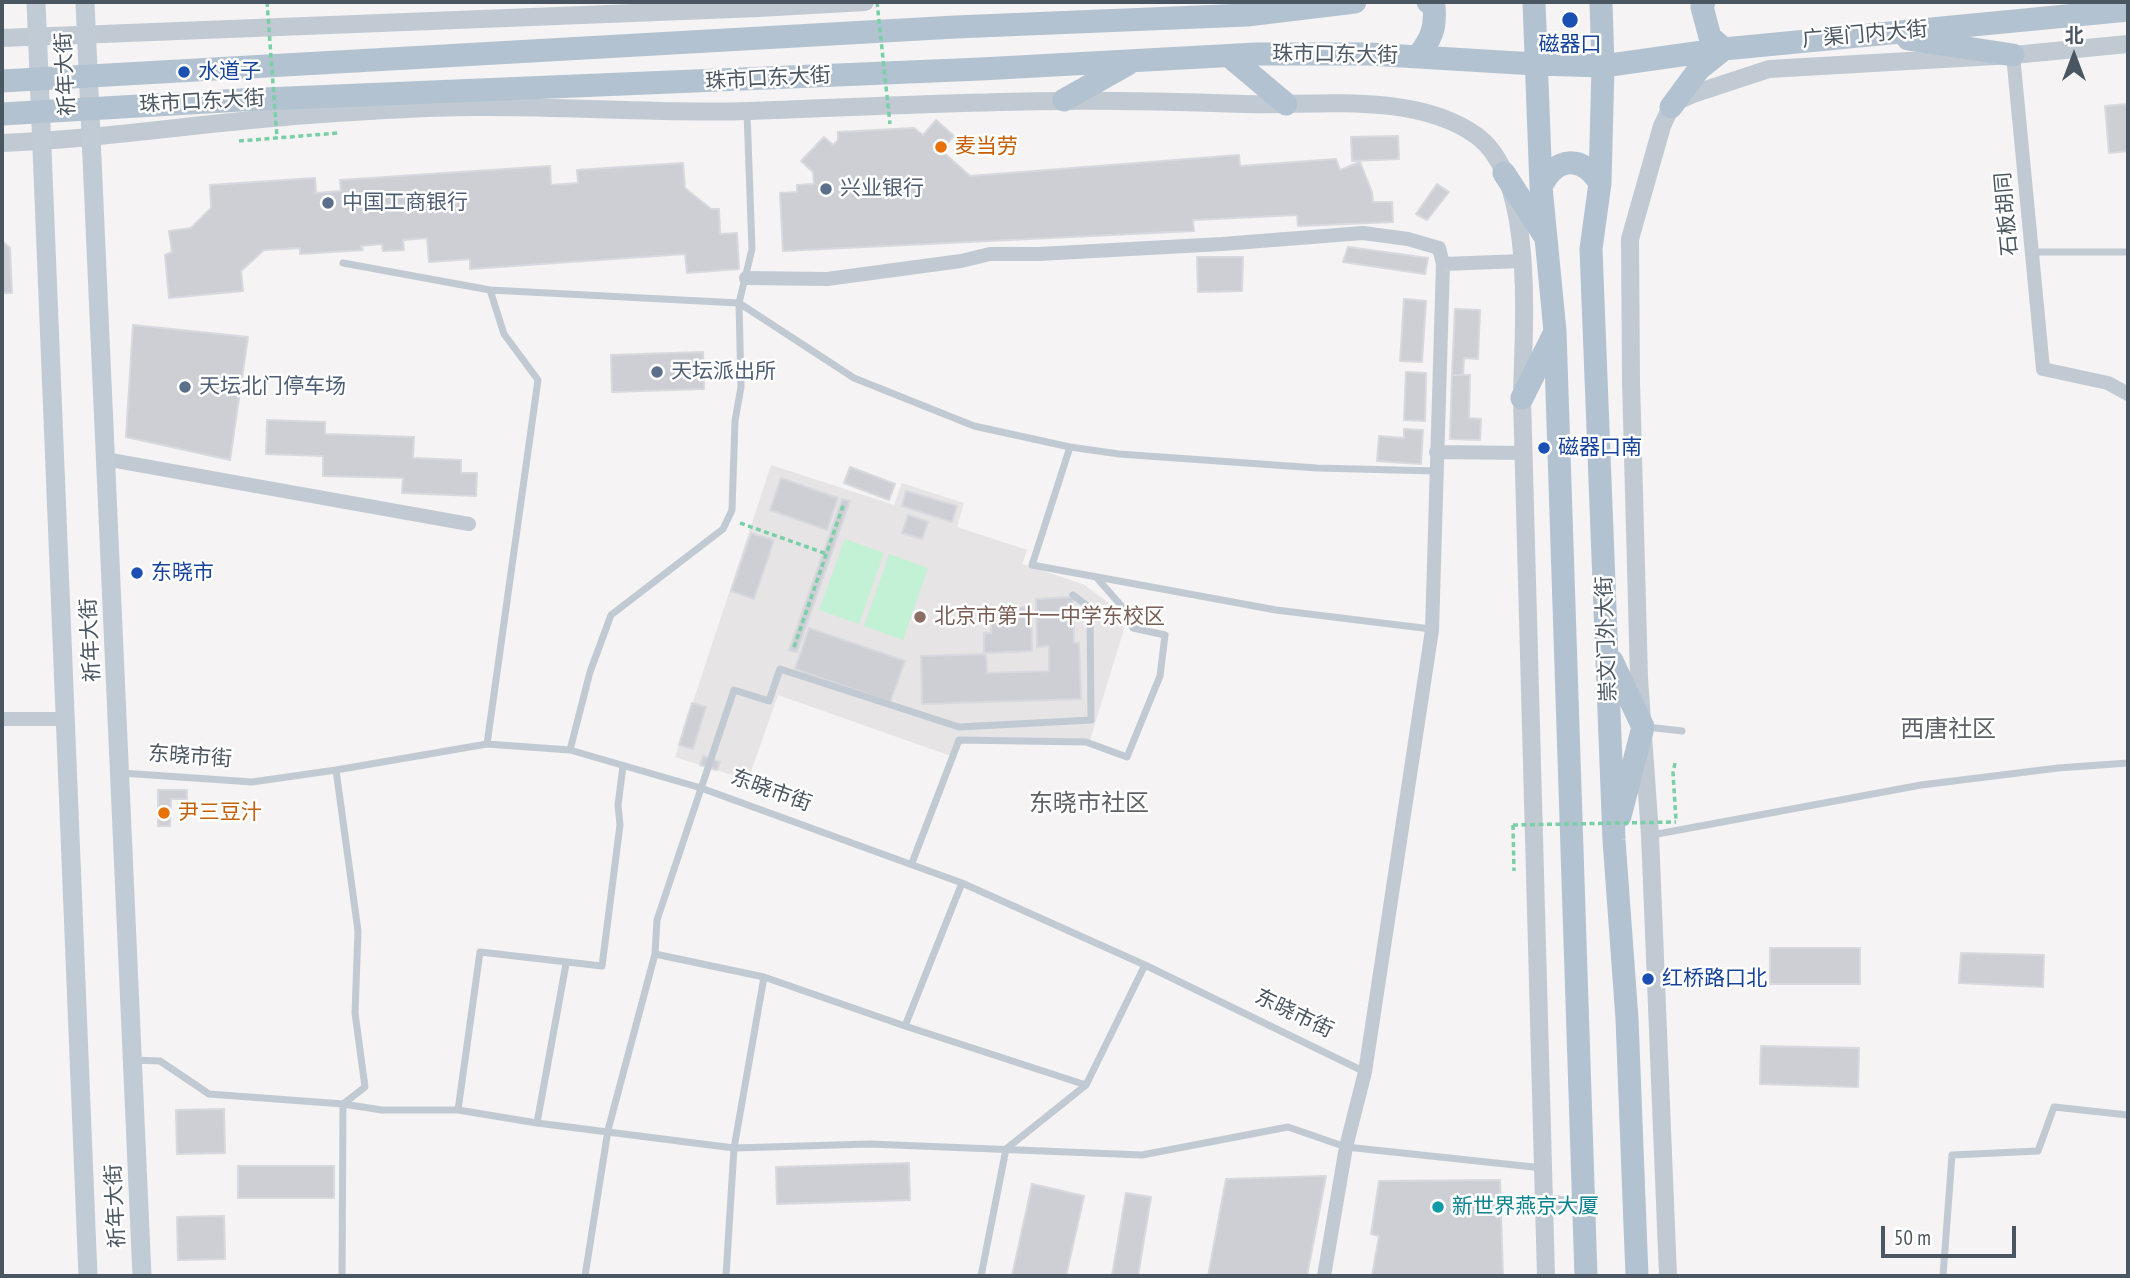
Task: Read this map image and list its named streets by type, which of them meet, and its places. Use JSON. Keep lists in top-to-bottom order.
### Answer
{
  "streets": {
    "main road": [
      "广渠门内大街",
      "珠市口东大街",
      "祈年大街",
      "崇文门外大街"
    ],
    "street": ["石板胡同"],
    "lane": ["东晓市街"]
  },
  "crossings": [
    ["广渠门内大街", "珠市口东大街"],
    ["广渠门内大街", "崇文门外大街"],
    ["珠市口东大街", "祈年大街"],
    ["珠市口东大街", "崇文门外大街"],
    ["祈年大街", "东晓市街"]
  ],
  "districts": ["西唐社区", "东晓市社区"],
  "places": [
    "磁器口",
    "水道子",
    "麦当劳",
    "兴业银行",
    "中国工商银行",
    "天坛派出所",
    "天坛北门停车场",
    "磁器口南",
    "东晓市",
    "北京市第十一中学东校区",
    "尹三豆汁",
    "红桥路口北",
    "新世界燕京大厦"
  ],
  "scale_bar": "50 m",
  "north": "top"
}
